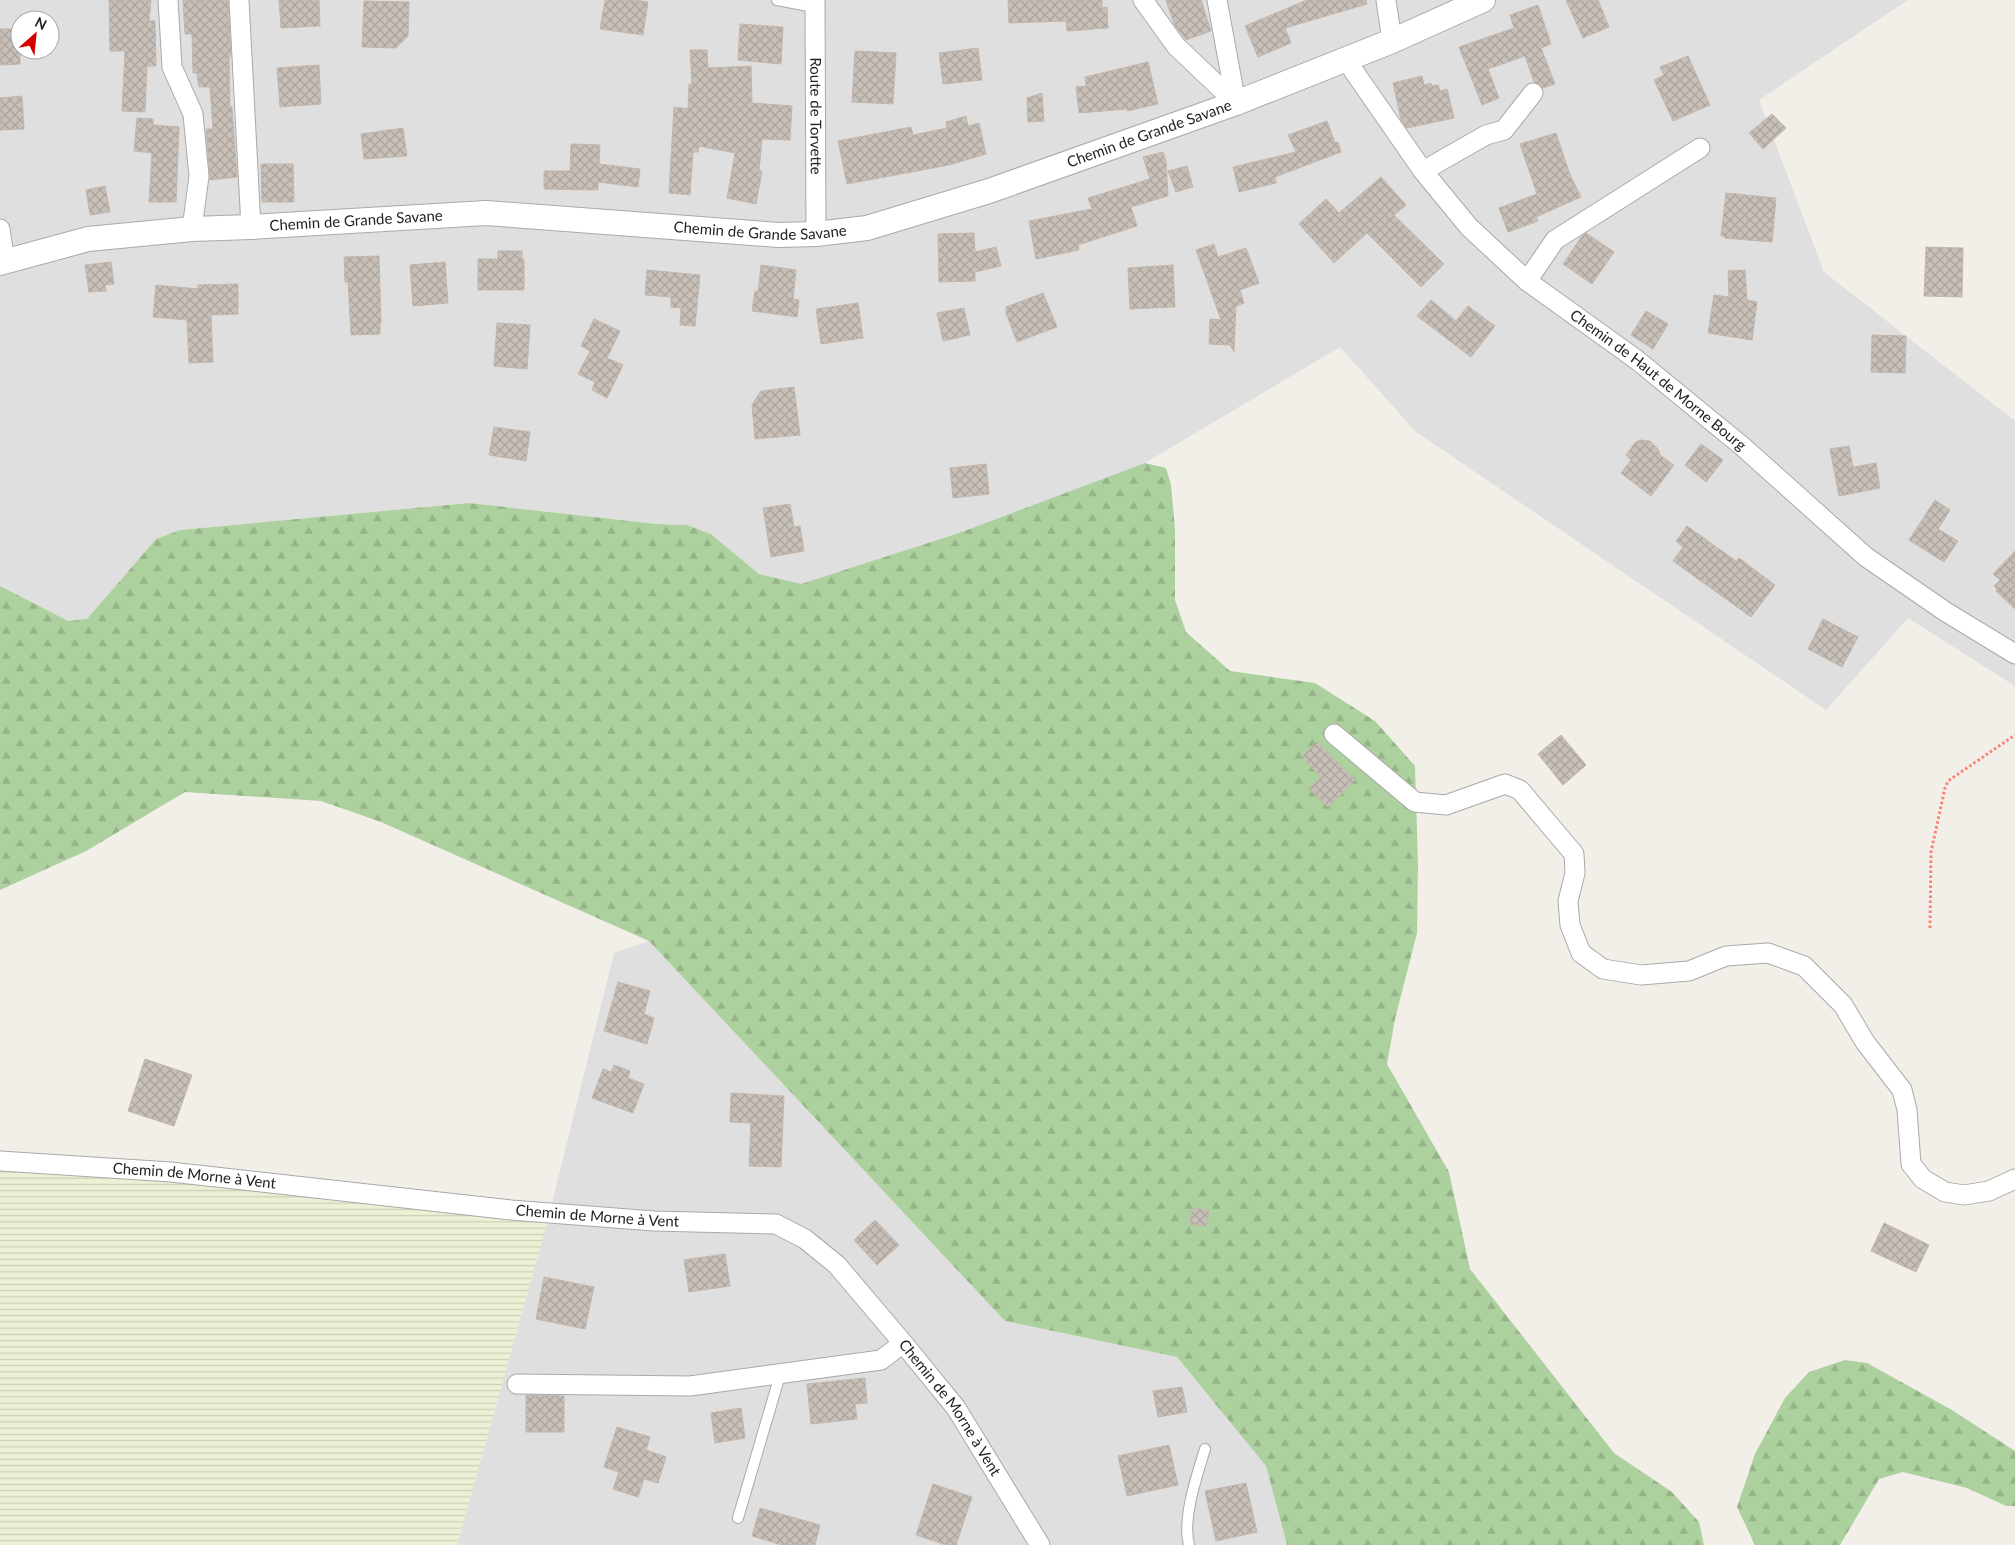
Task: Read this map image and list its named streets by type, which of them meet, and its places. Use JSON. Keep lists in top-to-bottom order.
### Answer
{
  "streets": {
    "street": [
      "Route de Torvette",
      "Chemin de Grande Savane",
      "Chemin de Haut de Morne Bourg",
      "Chemin de Morne à Vent"
    ]
  },
  "crossings": [
    ["Route de Torvette", "Chemin de Grande Savane"],
    ["Chemin de Grande Savane", "Chemin de Haut de Morne Bourg"]
  ],
  "north": "top right"
}
